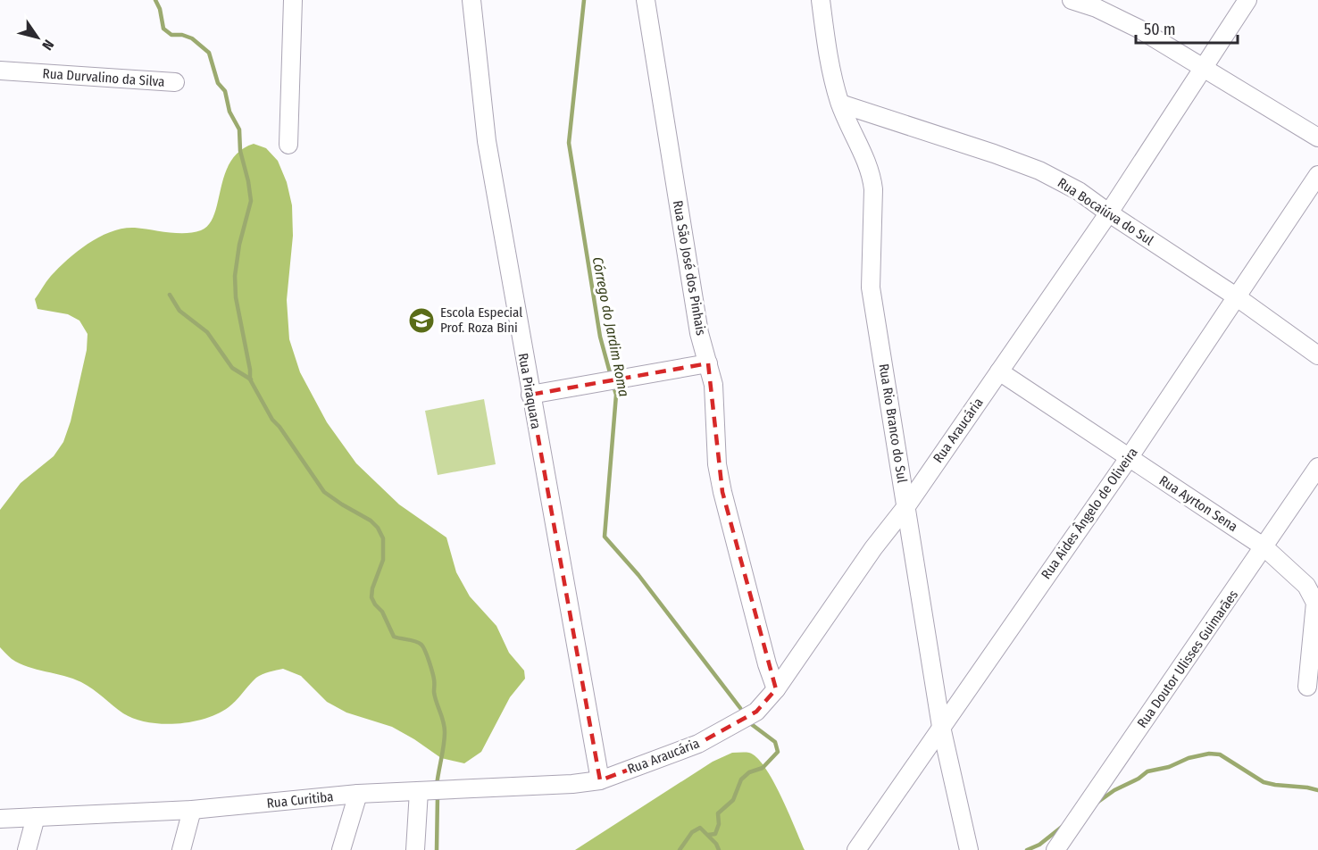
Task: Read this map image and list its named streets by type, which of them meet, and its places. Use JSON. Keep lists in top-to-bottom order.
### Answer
{
  "streets": {
    "street": [
      "Rua Durvalino da Silva",
      "Rua Bocaiúva do Sul",
      "Rua São José dos Pinhais",
      "Rua Piraquara",
      "Rua Rio Branco do Sul",
      "Rua Araucária",
      "Rua Ayrton Sena",
      "Rua Aides Ângelo de Oliveira",
      "Rua Doutor Ulisses Guimarães",
      "Rua Curitiba"
    ]
  },
  "crossings": [
    ["Rua Bocaiúva do Sul", "Rua Rio Branco do Sul"],
    ["Rua Bocaiúva do Sul", "Rua Araucária"],
    ["Rua Bocaiúva do Sul", "Rua Aides Ângelo de Oliveira"],
    ["Rua São José dos Pinhais", "Rua Araucária"],
    ["Rua Piraquara", "Rua Araucária"],
    ["Rua Piraquara", "Rua Curitiba"],
    ["Rua Rio Branco do Sul", "Rua Araucária"],
    ["Rua Rio Branco do Sul", "Rua Aides Ângelo de Oliveira"],
    ["Rua Araucária", "Rua Ayrton Sena"],
    ["Rua Araucária", "Rua Curitiba"],
    ["Rua Ayrton Sena", "Rua Aides Ângelo de Oliveira"],
    ["Rua Ayrton Sena", "Rua Doutor Ulisses Guimarães"]
  ],
  "water": ["Córrego do Jardim Roma"],
  "places": {
    "school or university": ["Escola Especial Prof. Roza Bini"]
  },
  "scale_bar": "50 m",
  "north": "bottom right"
}
